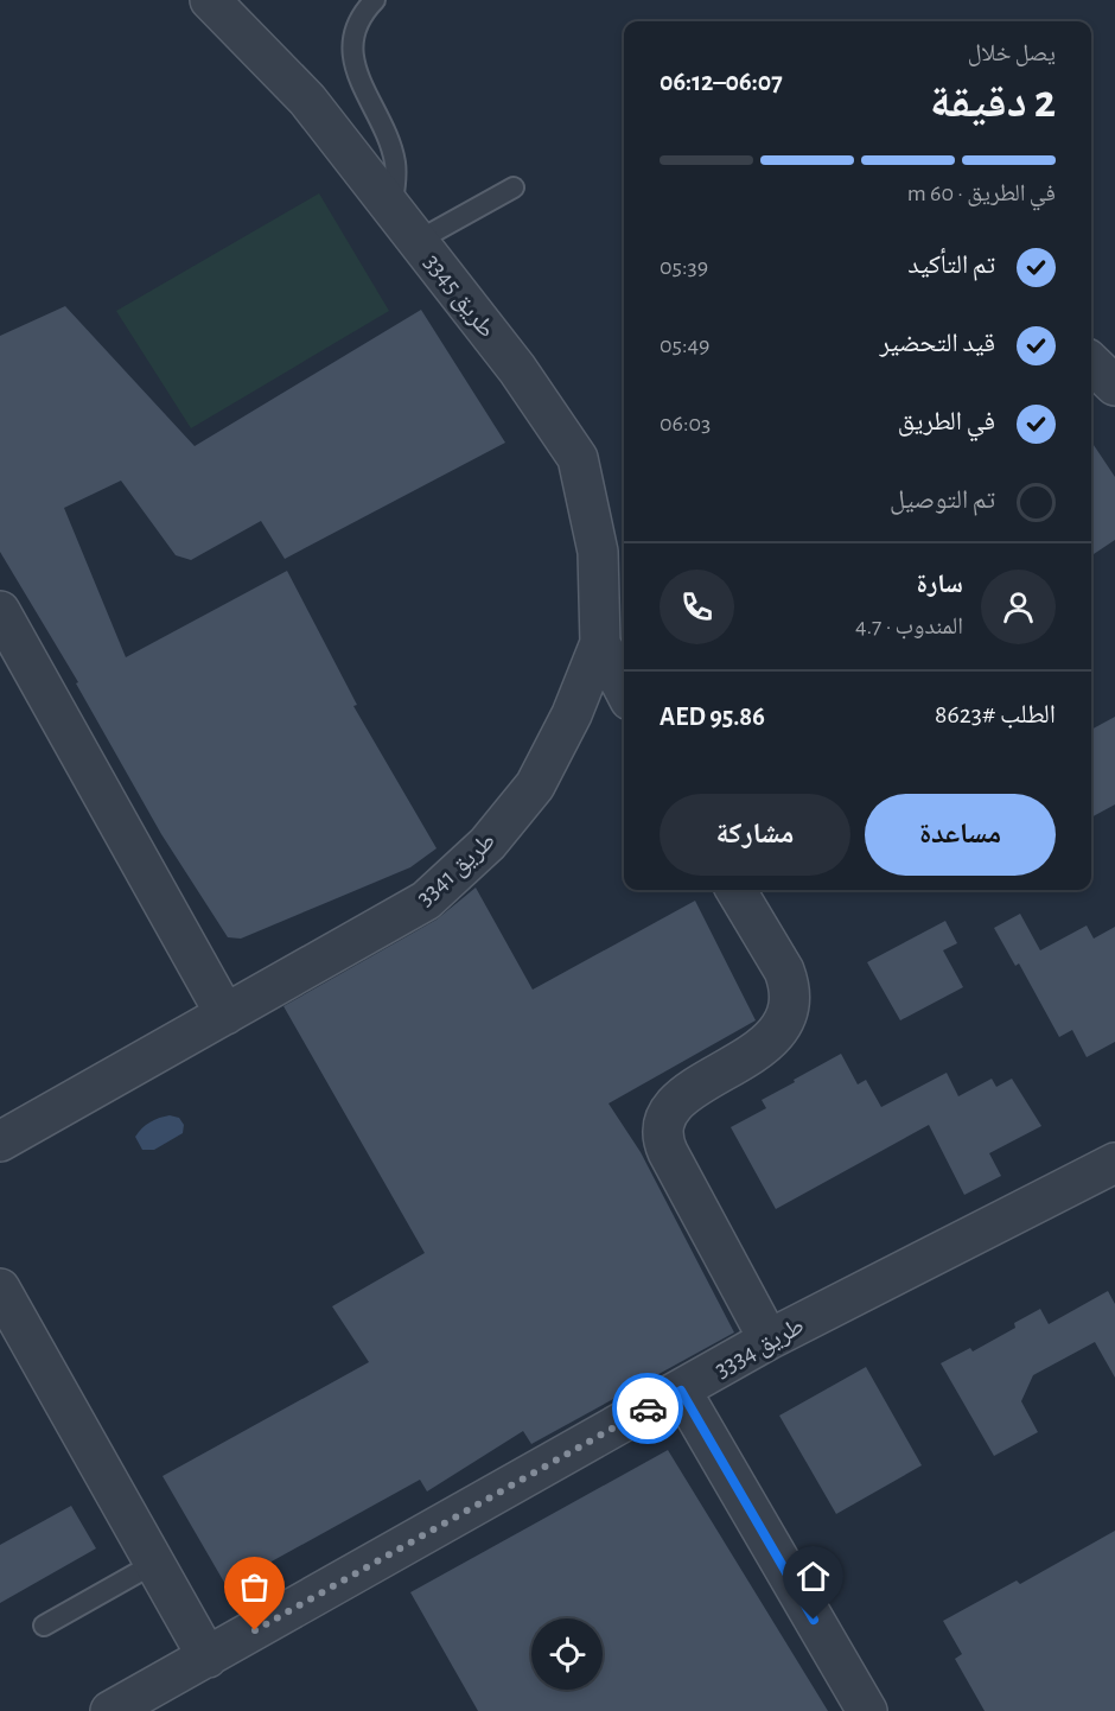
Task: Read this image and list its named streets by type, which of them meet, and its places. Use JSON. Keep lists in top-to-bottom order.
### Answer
{
  "streets": {
    "street": ["طريق 3345", "طريق 3341", "طريق 3334"]
  },
  "crossings": [
    ["طريق 3345", "طريق 3341"]
  ],
  "page": {
    "heading": ["2 دقيقة", "يصل خلال", "06:07–06:12"],
    "panel": [
      "سارة",
      "المندوب · 4.7",
      "الطلب #8623",
      "AED 95.86"
    ],
    "bar": "في الطريق · 60 m",
    "list": [
      ["تم التأكيد", "05:39"],
      ["قيد التحضير", "05:49"],
      ["في الطريق", "06:03"],
      "تم التوصيل"
    ],
    "buttons": ["مساعدة", "مشاركة"]
  }
}
